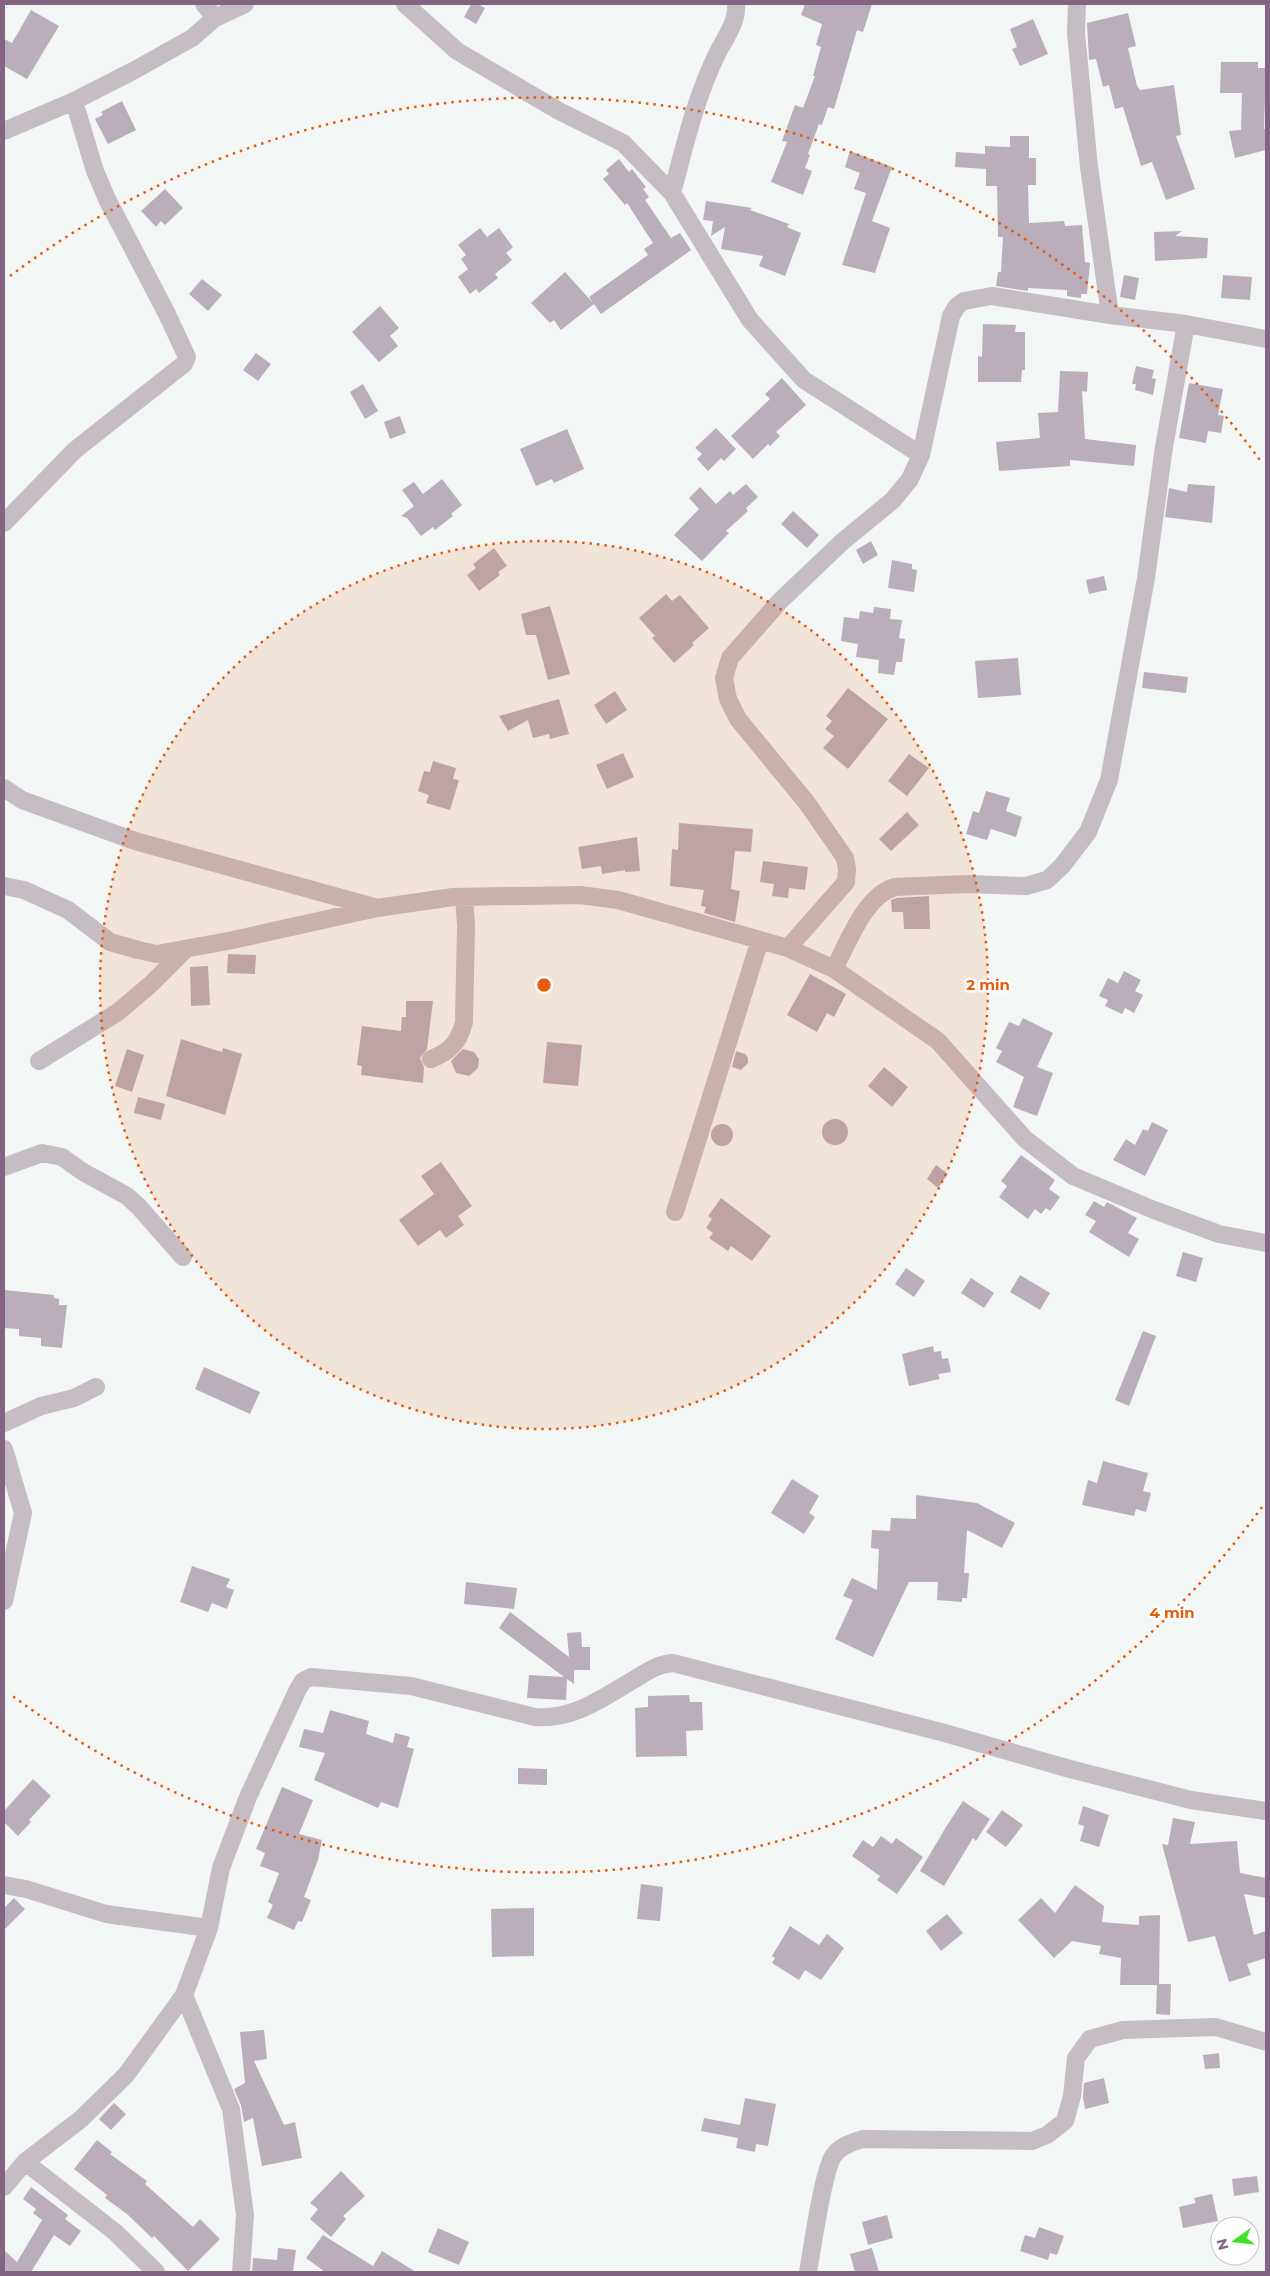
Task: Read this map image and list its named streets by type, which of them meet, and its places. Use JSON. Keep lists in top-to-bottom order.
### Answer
{
  "north": "left",
  "rings": ["2 min", "4 min"]
}
